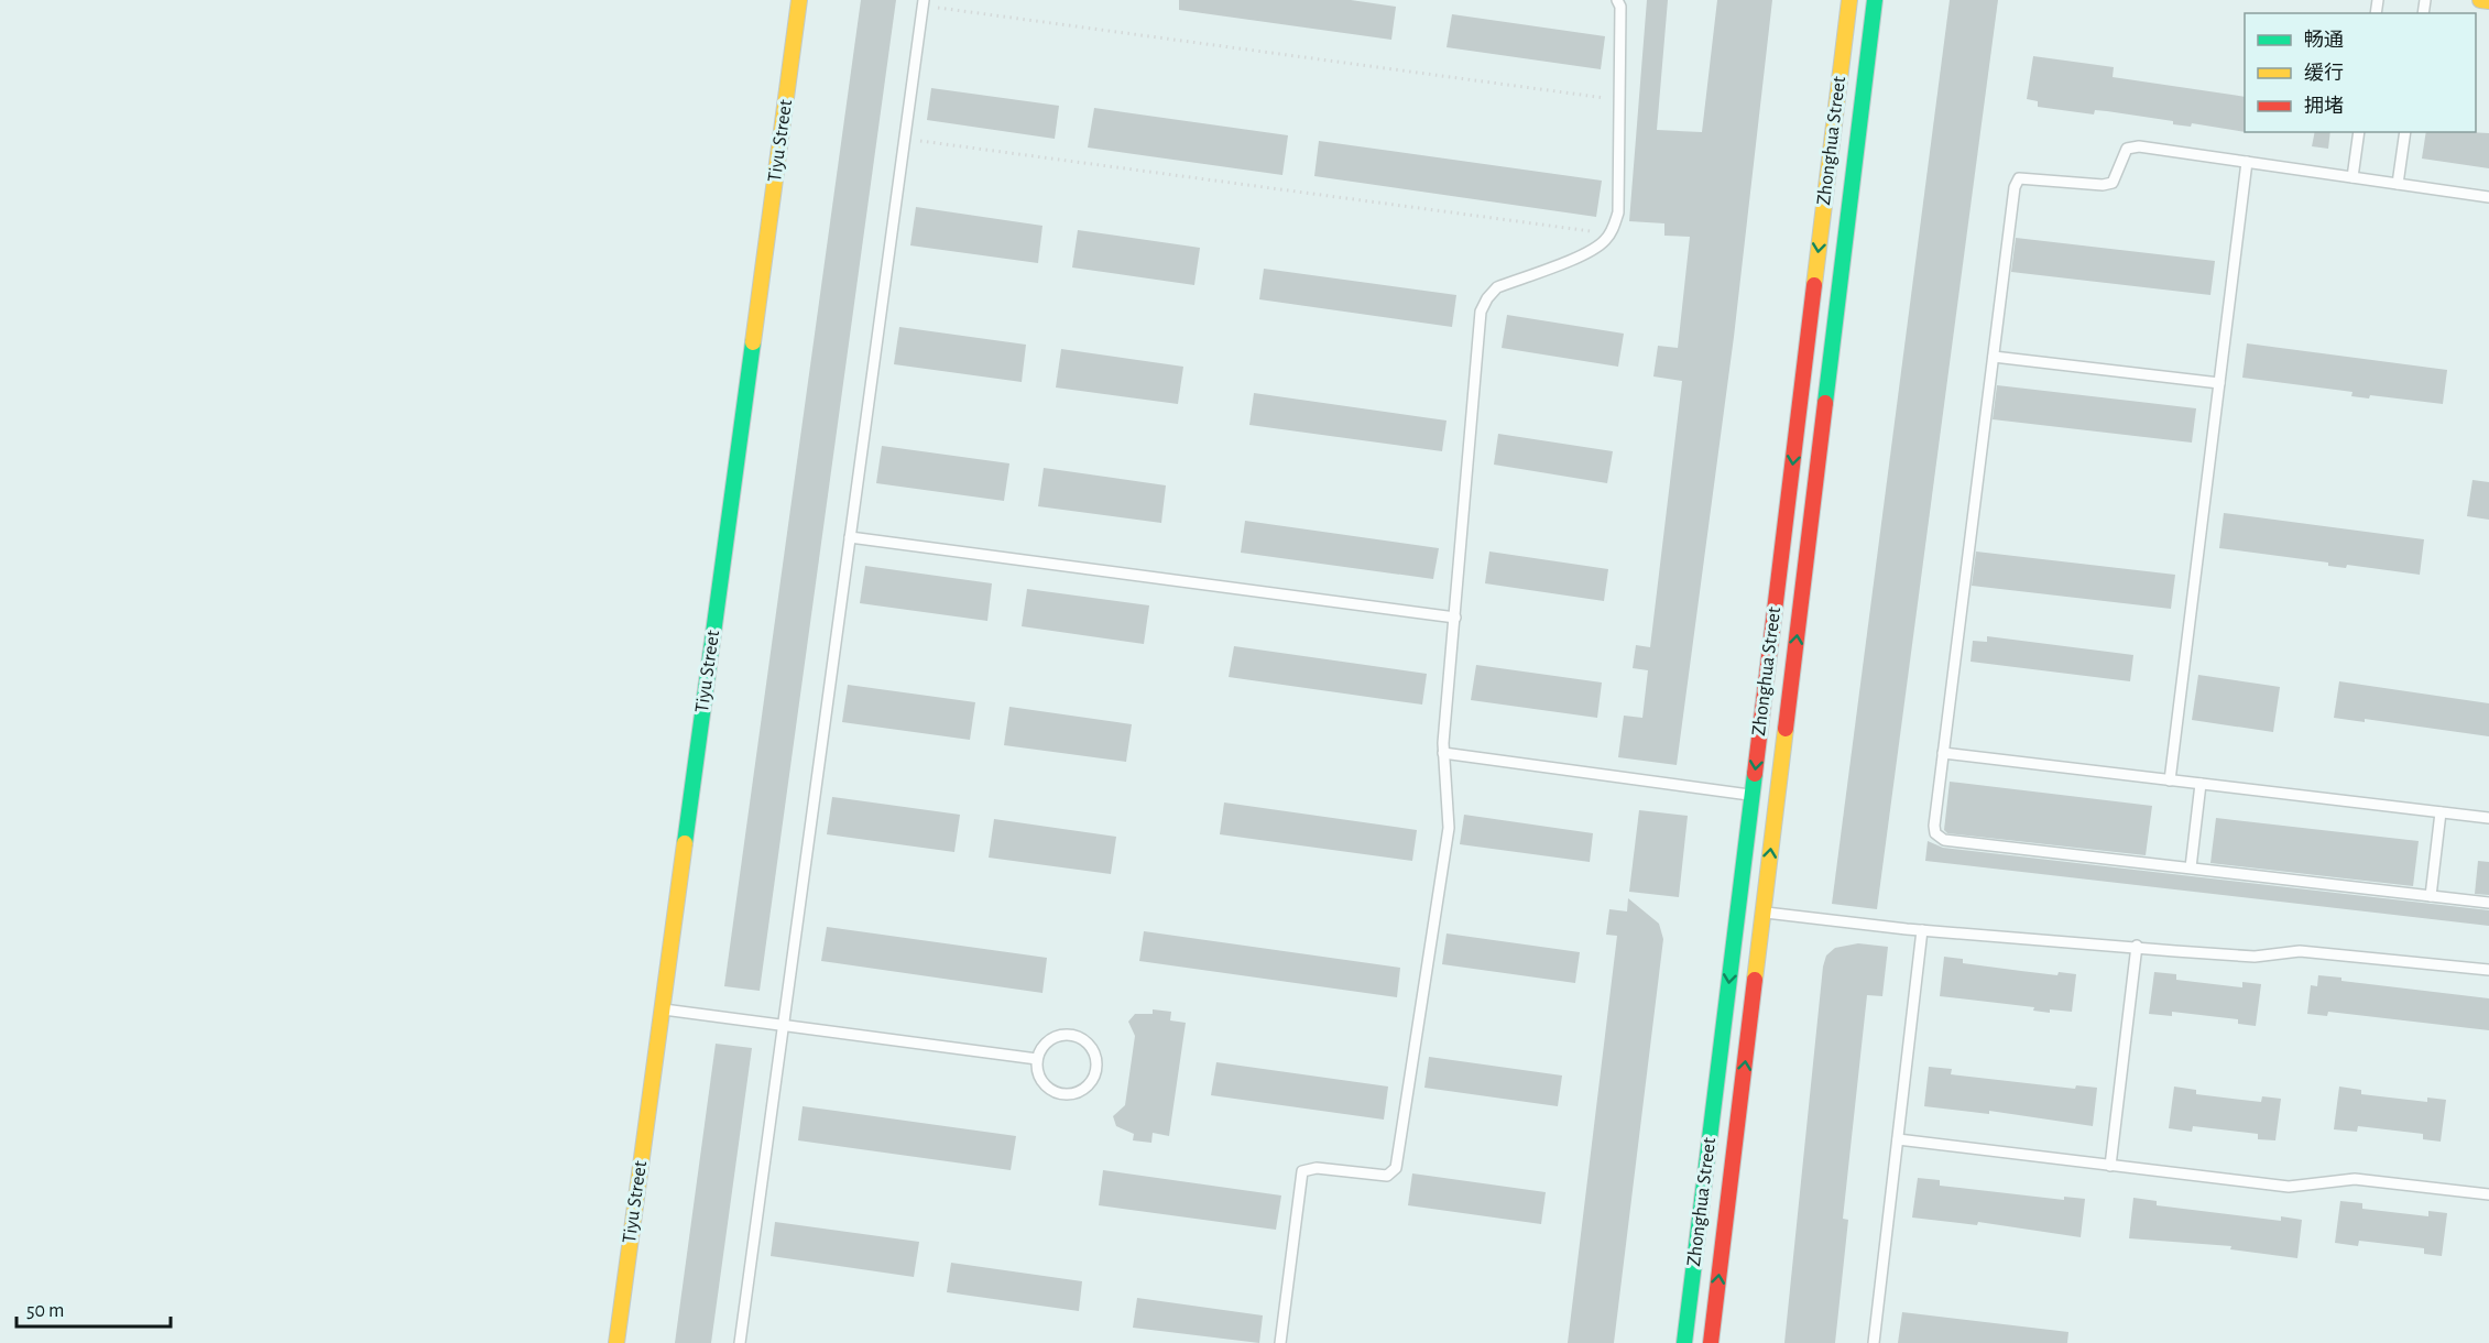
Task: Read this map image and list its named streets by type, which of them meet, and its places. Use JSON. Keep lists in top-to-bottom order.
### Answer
{
  "streets": {
    "main road": ["Tiyu Street", "Zhonghua Street"]
  },
  "legend": ["畅通", "缓行", "拥堵"],
  "scale_bar": "50 m"
}
